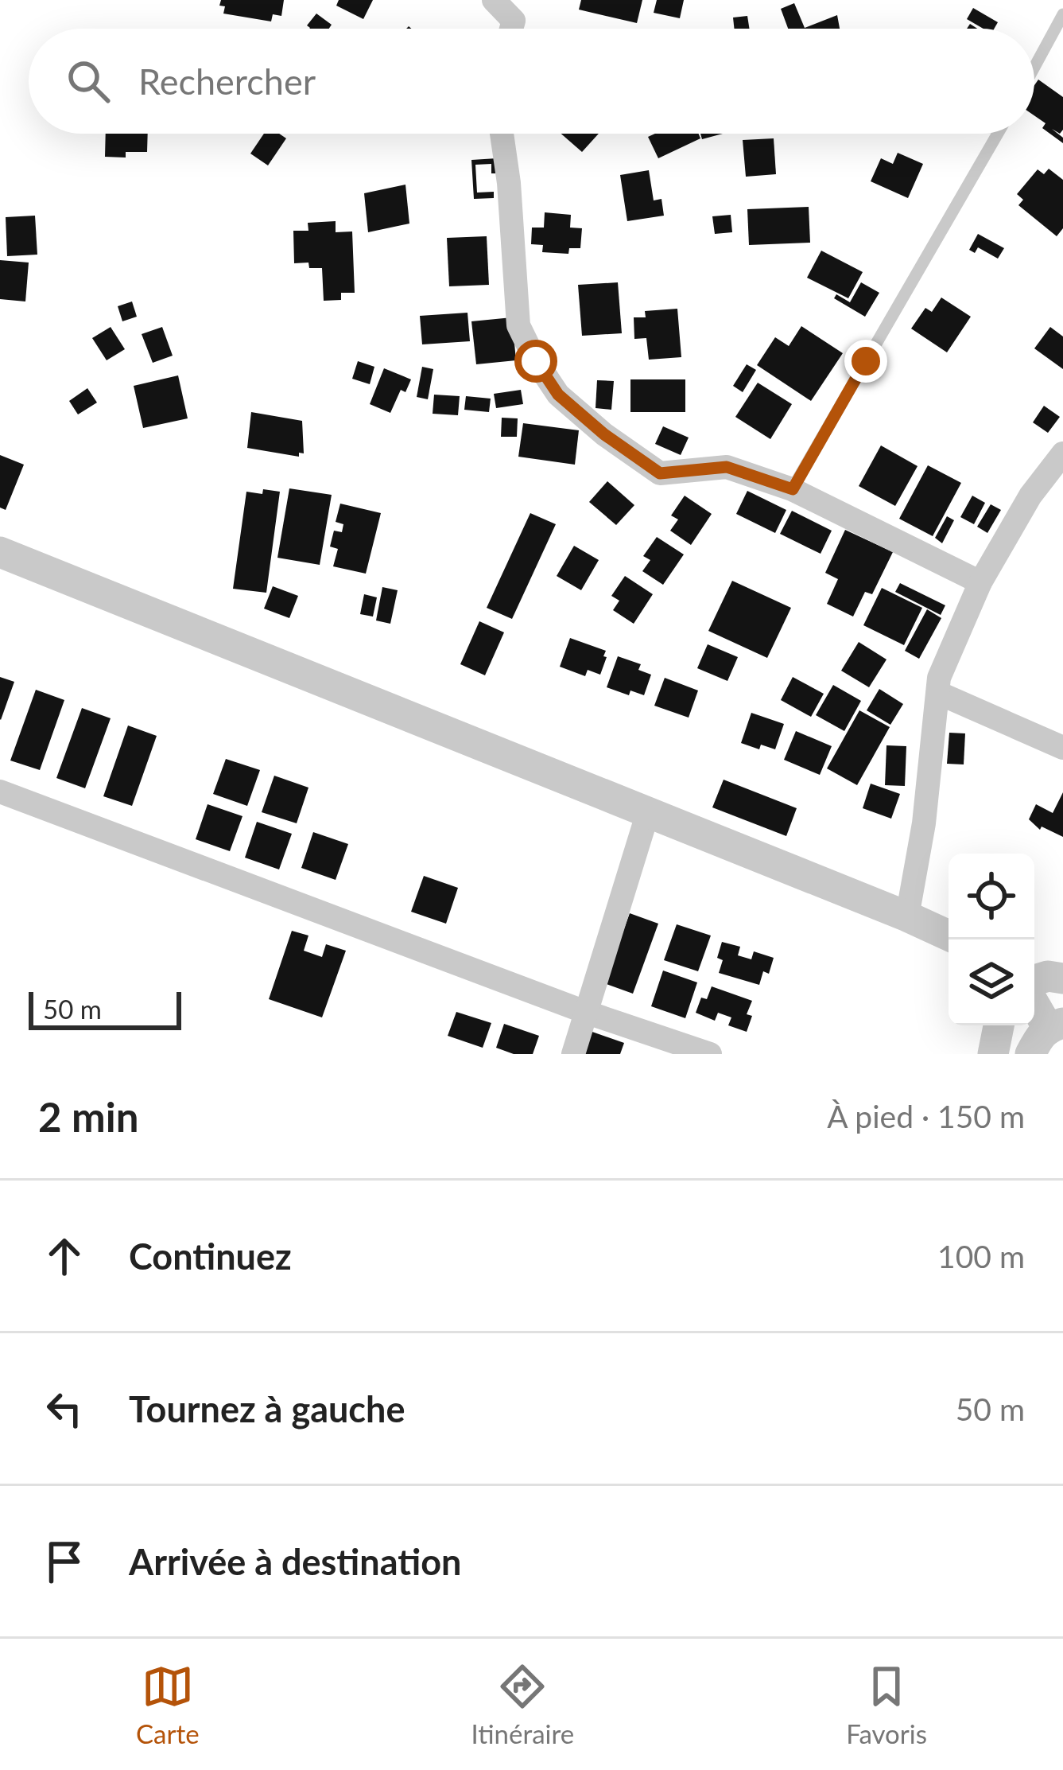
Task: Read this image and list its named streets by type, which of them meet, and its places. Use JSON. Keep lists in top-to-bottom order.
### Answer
{
  "scale_bar": "50 m",
  "page": {
    "search": "Rechercher",
    "scale": "50 m",
    "heading": ["2 min", "À pied · 150 m"],
    "list": [
      ["Continuez", "100 m"],
      ["Tournez à gauche", "50 m"],
      "Arrivée à destination"
    ],
    "nav": ["Carte", "Itinéraire", "Favoris"]
  }
}
